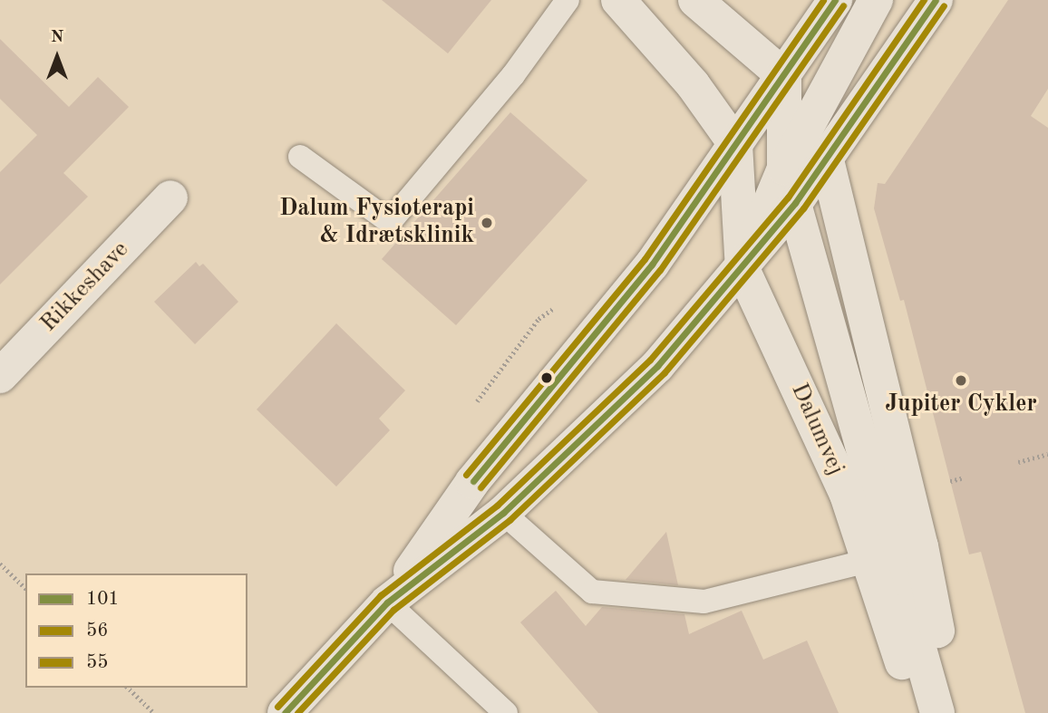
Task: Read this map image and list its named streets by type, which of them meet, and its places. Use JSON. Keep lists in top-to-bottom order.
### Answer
{
  "streets": {
    "street": ["Rikkeshave", "Dalumvej"]
  },
  "places": ["Dalum Fysioterapi & Idrætsklinik", "Jupiter Cykler"],
  "lines": ["transit line 101", "transit line 55", "transit line 56"],
  "legend": ["101", "56", "55"],
  "north": "top"
}
